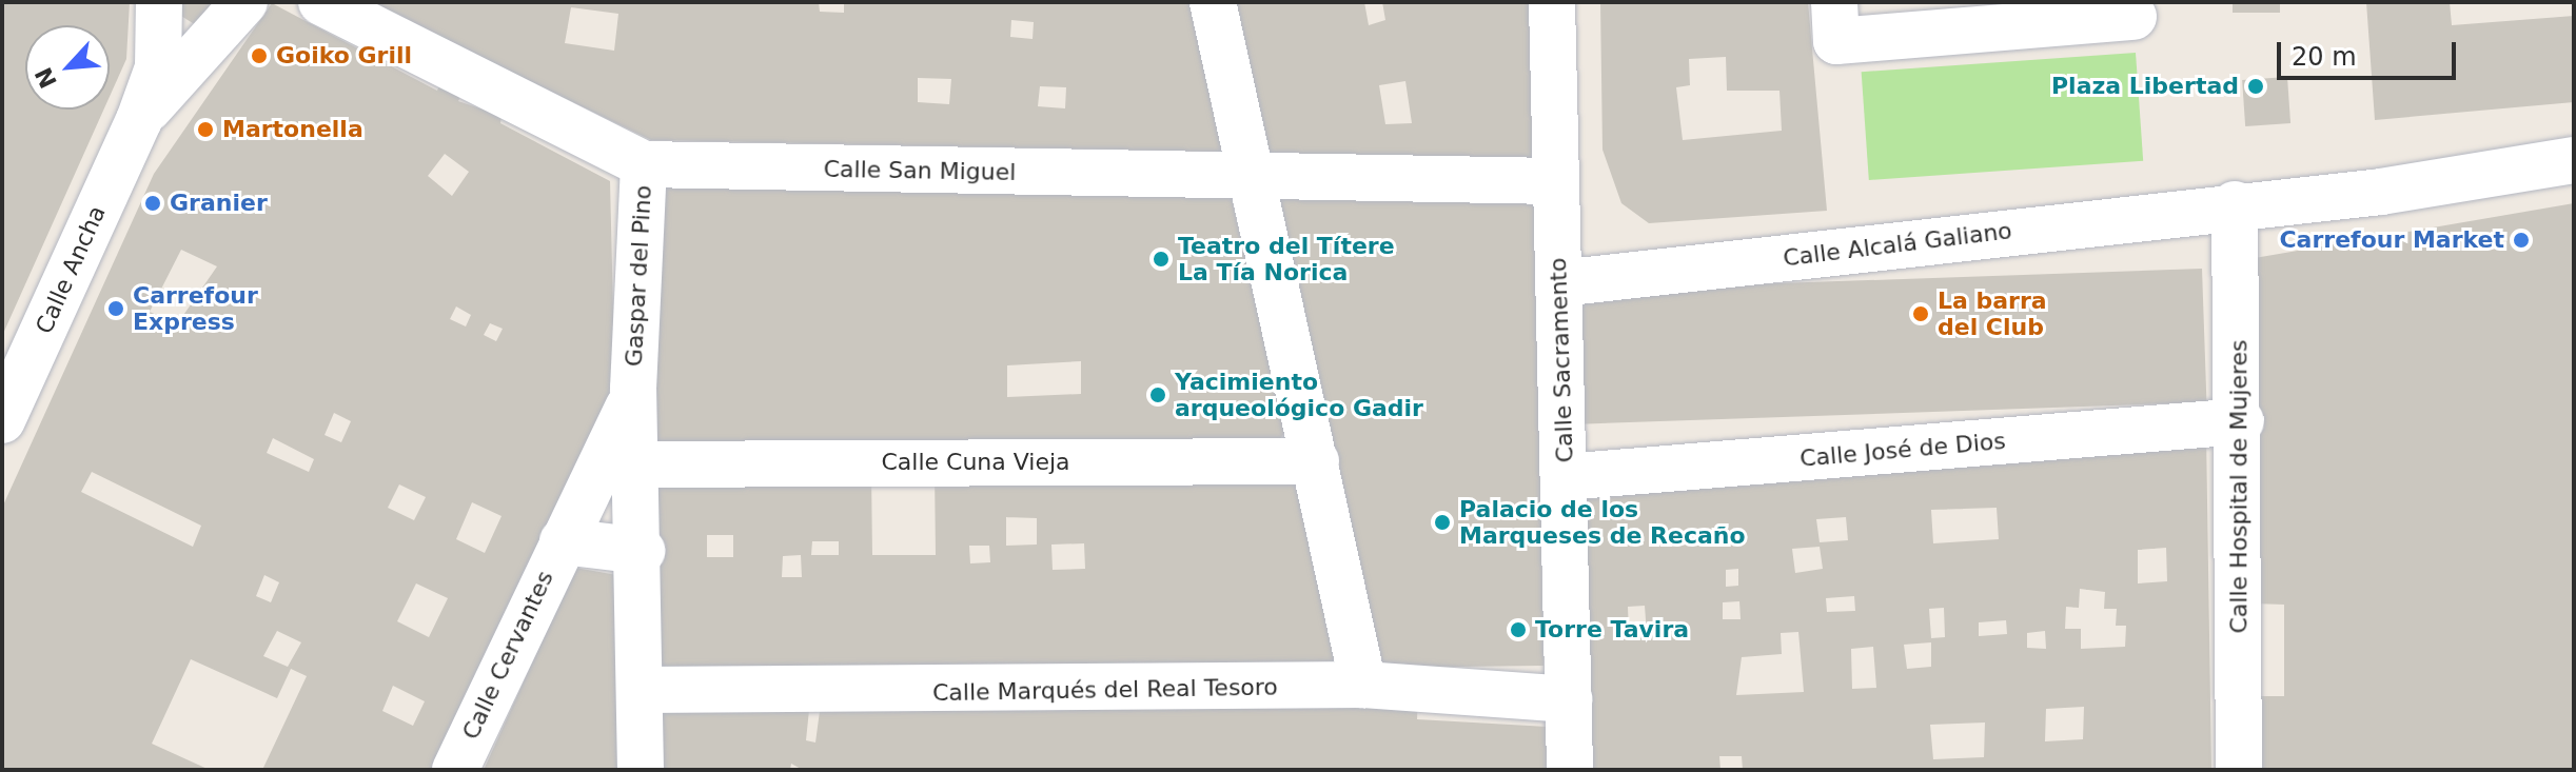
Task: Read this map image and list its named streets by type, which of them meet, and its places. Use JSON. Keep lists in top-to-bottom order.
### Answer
{
  "streets": {
    "street": [
      "Calle San Miguel",
      "Calle Alcalá Galiano",
      "Calle Ancha",
      "Gaspar del Pino",
      "Calle Sacramento",
      "Calle José de Dios",
      "Calle Cuna Vieja",
      "Calle Hospital de Mujeres",
      "Calle Cervantes",
      "Calle Marqués del Real Tesoro"
    ]
  },
  "crossings": [
    ["Calle San Miguel", "Gaspar del Pino"],
    ["Calle San Miguel", "Calle Sacramento"],
    ["Calle Alcalá Galiano", "Calle Sacramento"],
    ["Calle Alcalá Galiano", "Calle Hospital de Mujeres"],
    ["Gaspar del Pino", "Calle Cuna Vieja"],
    ["Gaspar del Pino", "Calle Cervantes"],
    ["Gaspar del Pino", "Calle Marqués del Real Tesoro"],
    ["Calle Sacramento", "Calle José de Dios"],
    ["Calle Sacramento", "Calle Marqués del Real Tesoro"],
    ["Calle José de Dios", "Calle Hospital de Mujeres"]
  ],
  "places": [
    "Goiko Grill",
    "Plaza Libertad",
    "Martonella",
    "Granier",
    "Carrefour Market",
    "Teatro del Títere La Tía Norica",
    "Carrefour Express",
    "La barra del Club",
    "Yacimiento arqueológico Gadir",
    "Palacio de los Marqueses de Recaño",
    "Torre Tavira"
  ],
  "scale_bar": "20 m",
  "north": "bottom left"
}
